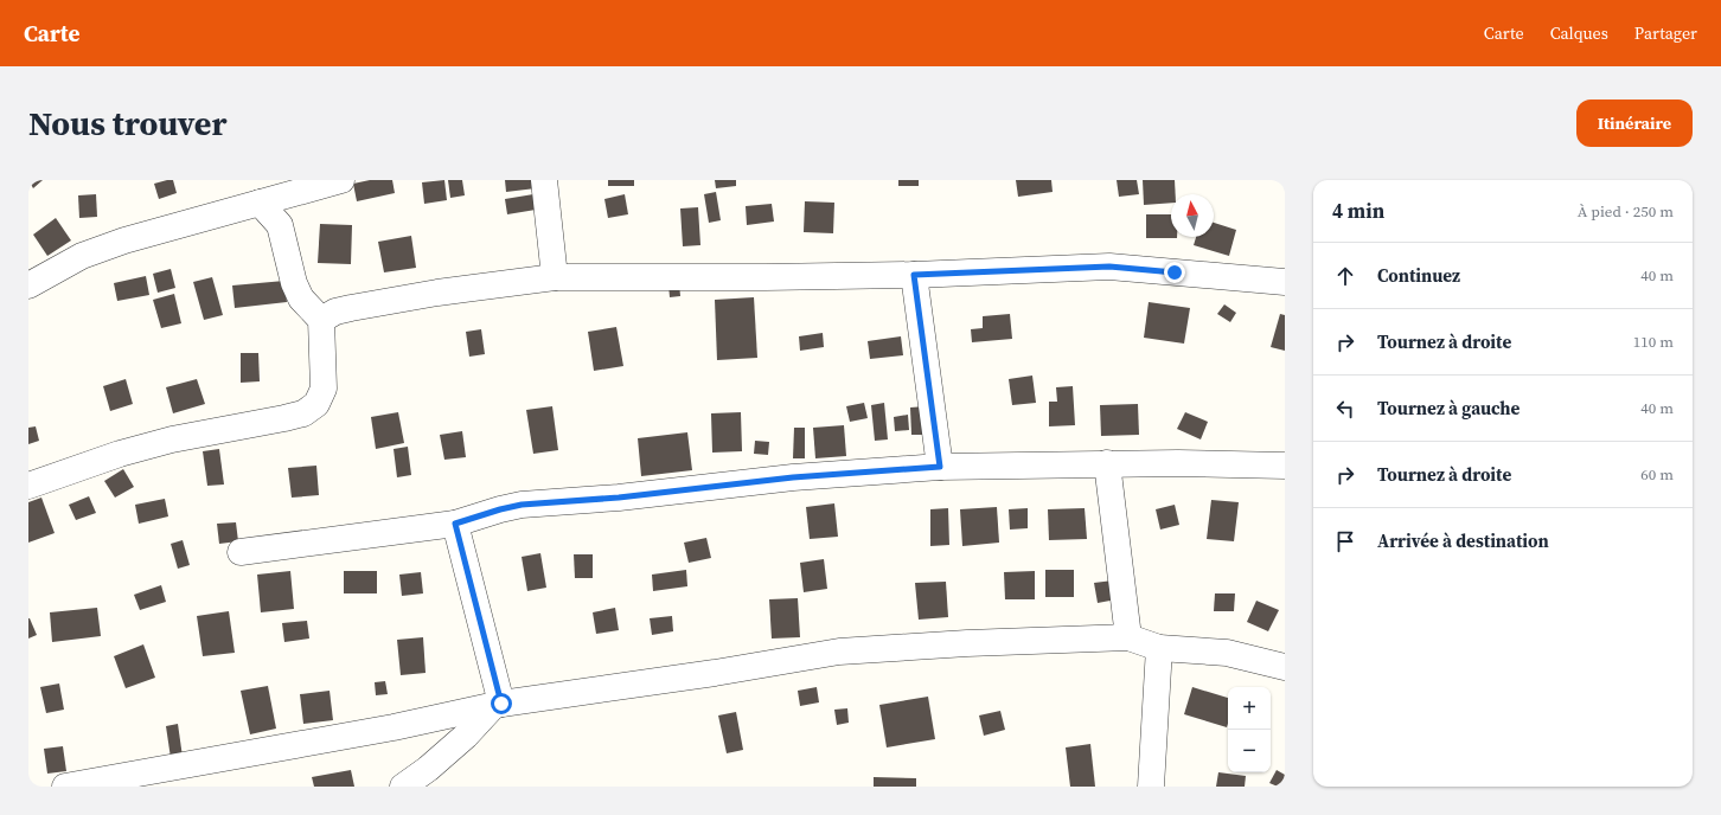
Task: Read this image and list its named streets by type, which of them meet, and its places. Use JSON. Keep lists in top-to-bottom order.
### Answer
{
  "north": "top",
  "page": {
    "header": "Carte",
    "nav": ["Carte", "Calques", "Partager"],
    "buttons": "Itinéraire",
    "title": "Nous trouver",
    "heading": ["4 min", "À pied · 250 m"],
    "list": [
      ["Continuez", "40 m"],
      ["Tournez à droite", "110 m"],
      ["Tournez à gauche", "40 m"],
      ["Tournez à droite", "60 m"],
      "Arrivée à destination"
    ],
    "map_buttons": ["+", "−"]
  }
}
